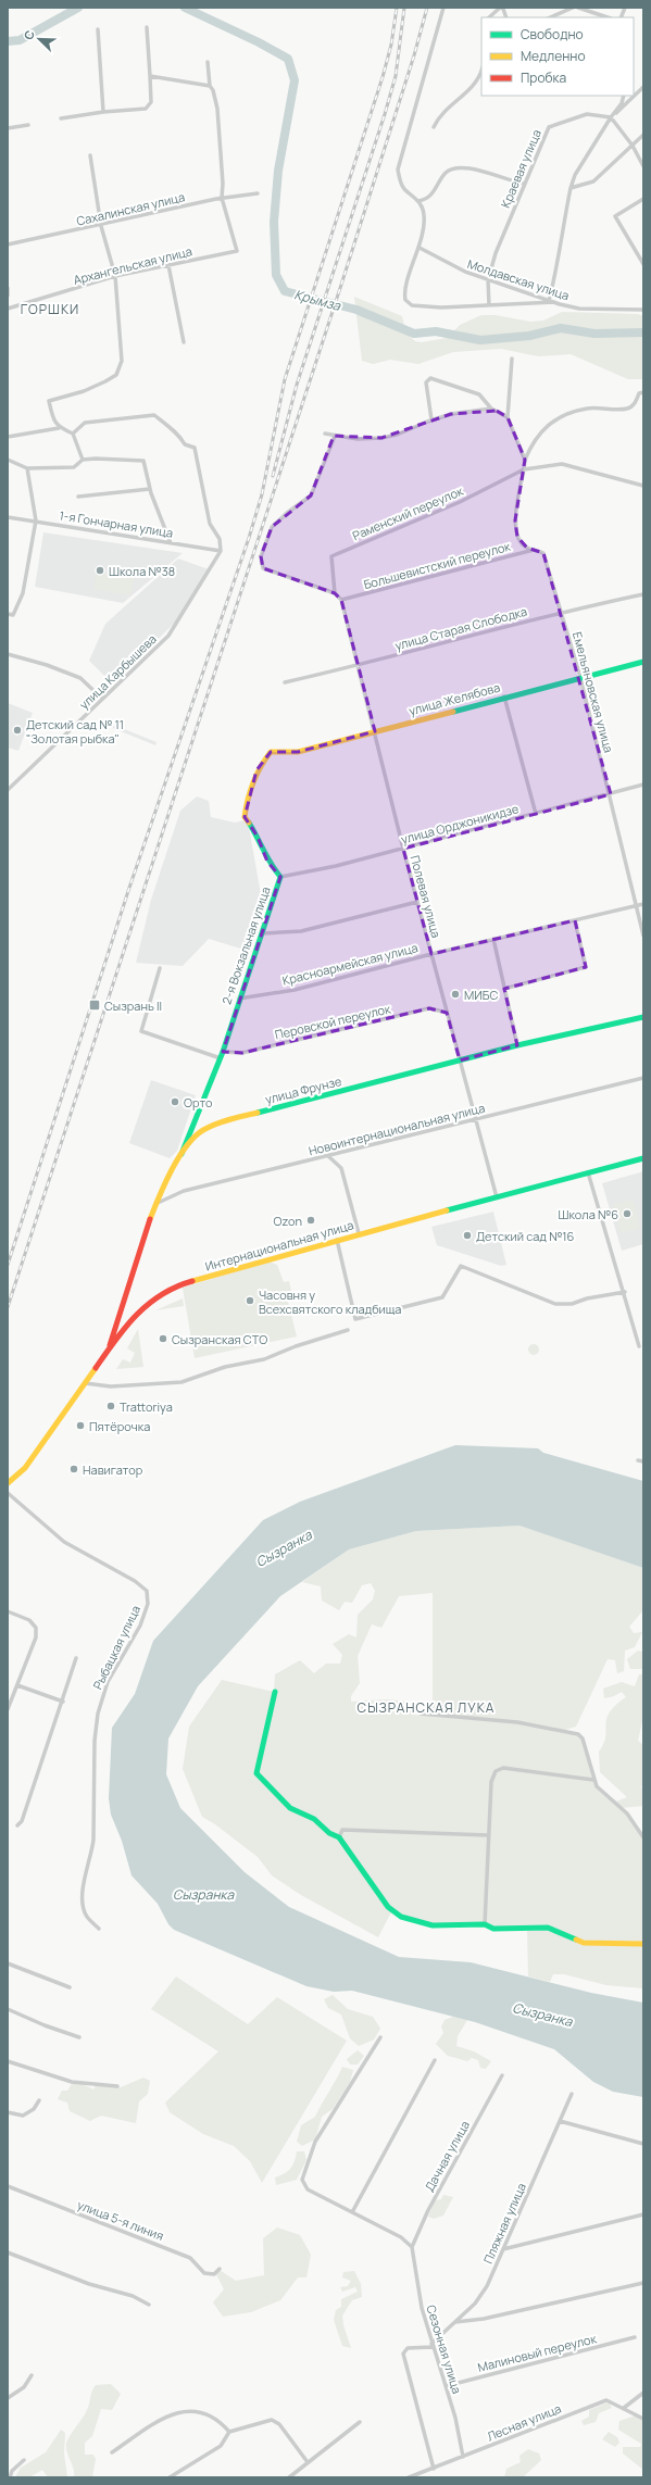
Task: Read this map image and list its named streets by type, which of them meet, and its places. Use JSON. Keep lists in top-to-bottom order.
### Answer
{
  "streets": {
    "street": [
      "Краевая улица",
      "Сахалинская улица",
      "Архангельская улица",
      "Молдавская улица",
      "Раменский переулок",
      "1-я Гончарная улица",
      "Большевистский переулок",
      "улица Старая Слободка",
      "улица Карбышева",
      "Емельяновская улица",
      "улица Желябова",
      "улица Орджоникидзе",
      "Полевая улица",
      "2-я Вокзальная улица",
      "Красноармейская улица",
      "Перовской переулок",
      "улица Фрунзе",
      "Новоинтернациональная улица",
      "Интернациональная улица",
      "Рыбацкая улица",
      "Дачная улица",
      "улица 5-я линия",
      "Пляжная улица",
      "Сезонная улица",
      "Малиновый переулок",
      "Лесная улица"
    ]
  },
  "crossings": [
    ["Краевая улица", "Молдавская улица"],
    ["Сахалинская улица", "Архангельская улица"],
    ["Раменский переулок", "Емельяновская улица"],
    ["1-я Гончарная улица", "улица Карбышева"],
    ["Большевистский переулок", "Емельяновская улица"],
    ["Большевистский переулок", "Полевая улица"],
    ["улица Старая Слободка", "Емельяновская улица"],
    ["улица Старая Слободка", "Полевая улица"],
    ["Емельяновская улица", "улица Желябова"],
    ["Емельяновская улица", "улица Орджоникидзе"],
    ["Емельяновская улица", "Красноармейская улица"],
    ["улица Желябова", "Полевая улица"],
    ["улица Желябова", "2-я Вокзальная улица"],
    ["улица Орджоникидзе", "Полевая улица"],
    ["улица Орджоникидзе", "2-я Вокзальная улица"],
    ["Полевая улица", "Красноармейская улица"],
    ["Полевая улица", "Перовской переулок"],
    ["Полевая улица", "улица Фрунзе"],
    ["Полевая улица", "Новоинтернациональная улица"],
    ["Полевая улица", "Интернациональная улица"],
    ["2-я Вокзальная улица", "Красноармейская улица"],
    ["2-я Вокзальная улица", "Перовской переулок"],
    ["2-я Вокзальная улица", "улица Фрунзе"],
    ["улица Фрунзе", "Новоинтернациональная улица"],
    ["улица Фрунзе", "Интернациональная улица"],
    ["Дачная улица", "Сезонная улица"],
    ["Пляжная улица", "Сезонная улица"],
    ["Сезонная улица", "Малиновый переулок"],
    ["Сезонная улица", "Лесная улица"]
  ],
  "districts": ["ГОРШКИ", "СЫЗРАНСКАЯ ЛУКА"],
  "water": ["Крымза", "Сызранка"],
  "places": {
    "other": [
      "Школа №38",
      "Детский сад № 11 \"Золотая рыбка\"",
      "МИБС",
      "Орто",
      "Школа №6",
      "Ozon",
      "Детский сад №16",
      "Часовня у Всехсвятского кладбища",
      "Сызранская СТО",
      "Trattoriya",
      "Пятёрочка",
      "Навигатор"
    ],
    "transit": ["Сызрань II"]
  },
  "legend": ["Свободно", "Медленно", "Пробка"],
  "north": "top left"
}
